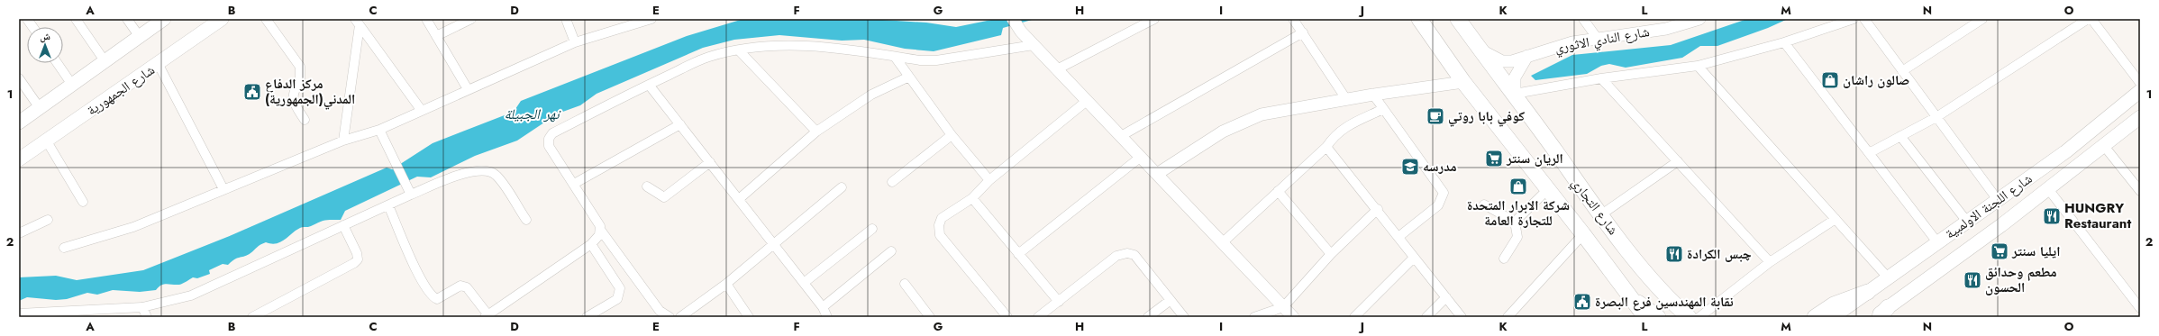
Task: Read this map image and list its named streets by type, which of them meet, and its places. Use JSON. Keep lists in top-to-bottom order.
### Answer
{
  "streets": {
    "main road": ["شارع الجمهورية", "شارع التجاري", "شارع اللجنة الاولمبية"],
    "street": ["شارع النادي الاثوري"]
  },
  "crossings": [
    ["شارع النادي الاثوري", "شارع التجاري"]
  ],
  "water": ["نهر الجبيلة"],
  "places": {
    "shop": ["صالون راشان", "شركة الابرار المتحدة للتجارة العامة"],
    "public building": ["مركز الدفاع المدني(الجمهورية)", "نقابة المهندسين فرع البصرة"],
    "cafe": ["كوفي بابا روتي"],
    "supermarket": ["الريان سنتر", "ايليا سنتر"],
    "school or university": ["مدرسه"],
    "restaurant": ["HUNGRY Restaurant", "چبس الكرادة", "مطعم وحدائق الحسون"]
  },
  "north": "top",
  "grid": {
    "columns": [
      "A",
      "B",
      "C",
      "D",
      "E",
      "F",
      "G",
      "H",
      "I",
      "J",
      "K",
      "L",
      "M",
      "N",
      "O"
    ],
    "rows": ["1", "2"]
  }
}
